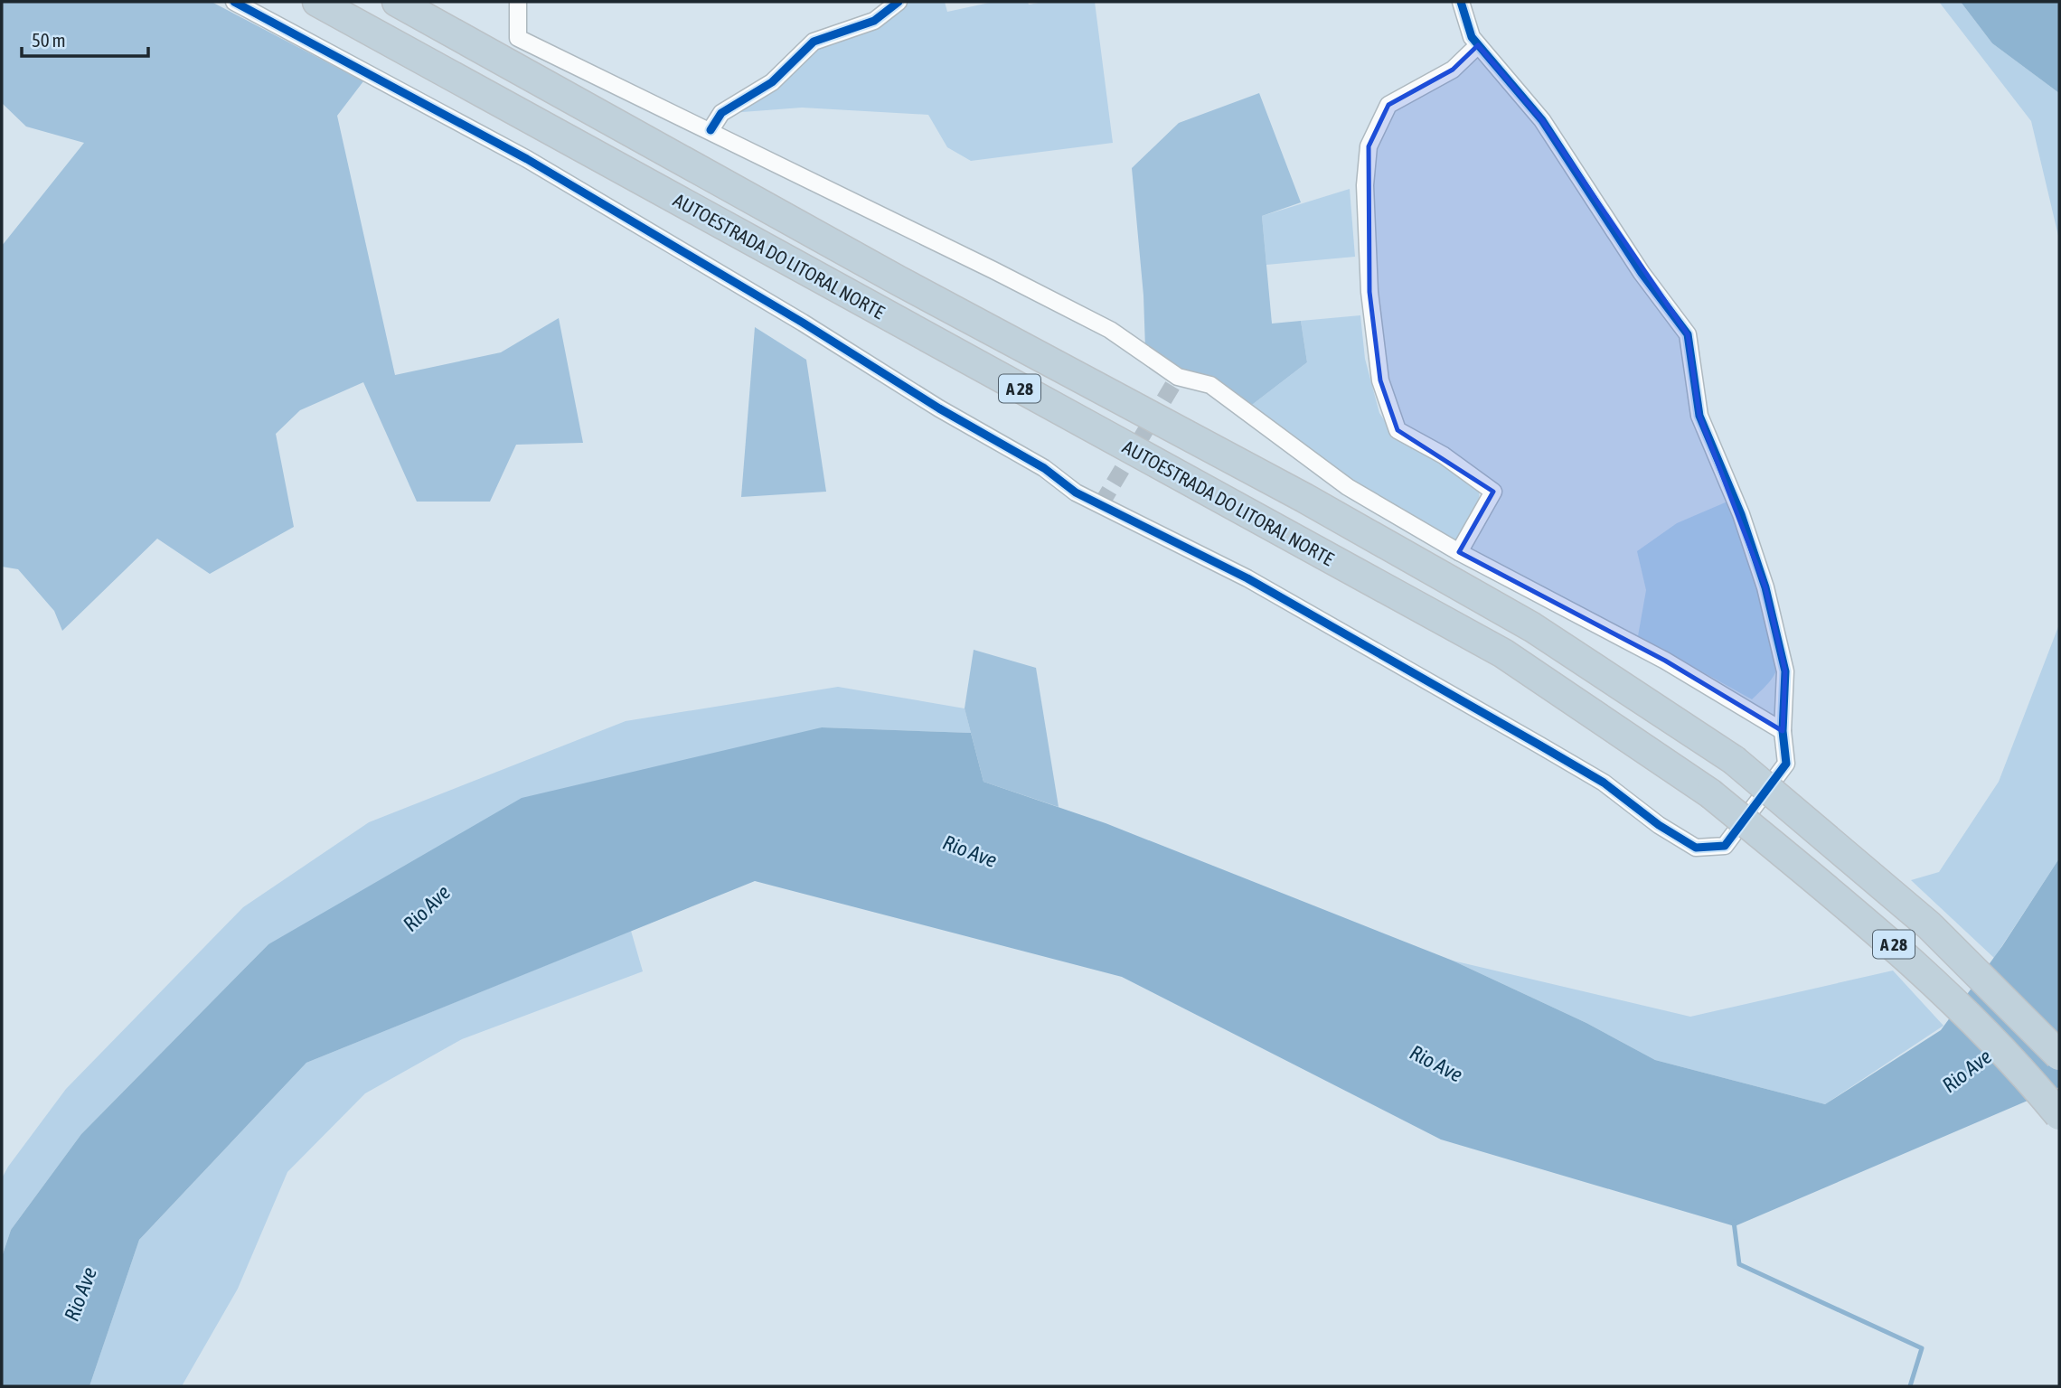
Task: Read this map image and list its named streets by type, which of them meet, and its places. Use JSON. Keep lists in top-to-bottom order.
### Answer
{
  "streets": {
    "highway": ["AUTOESTRADA DO LITORAL NORTE", "A 28"]
  },
  "water": ["Rio Ave"],
  "scale_bar": "50 m"
}
